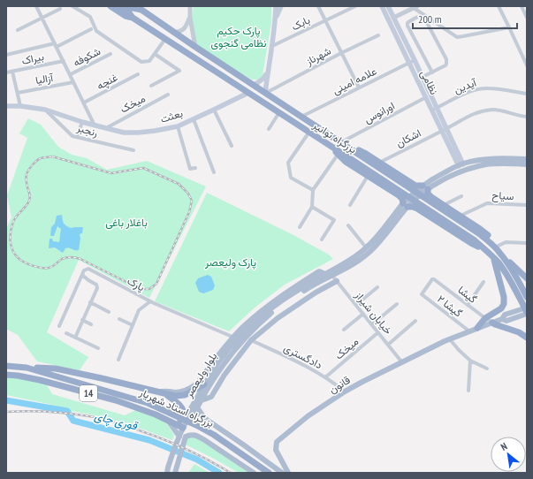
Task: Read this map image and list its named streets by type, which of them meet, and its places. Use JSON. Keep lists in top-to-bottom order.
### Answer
{
  "streets": {
    "highway": ["بزرگراه توانیر", "14", "بزرگراه استاد شهریار"],
    "main road": [
      "نظامی",
      "بعثت",
      "بلوار ولیعصر",
      "قانون"
    ],
    "street": [
      "بابک",
      "شهرناز",
      "شکوفه",
      "بیراک",
      "آزالیا",
      "علامه امینی",
      "غنچه",
      "آیدین",
      "میخک",
      "اورانوس",
      "رنجبر",
      "اشکان",
      "سیاح",
      "پارک",
      "گیشا",
      "گیشا ۲",
      "خیابان شیراز",
      "دادگستری"
    ]
  },
  "crossings": [
    ["شهرناز", "بزرگراه توانیر"],
    ["علامه امینی", "نظامی"],
    ["علامه امینی", "بزرگراه توانیر"],
    ["نظامی", "آیدین"],
    ["نظامی", "اورانوس"],
    ["نظامی", "اشکان"],
    ["نظامی", "بلوار ولیعصر"],
    ["میخک", "بعثت"],
    ["میخک", "خیابان شیراز"],
    ["میخک", "دادگستری"],
    ["اورانوس", "بزرگراه توانیر"],
    ["بعثت", "رنجبر"],
    ["بعثت", "بزرگراه توانیر"],
    ["بزرگراه توانیر", "قانون"],
    ["پارک", "بلوار ولیعصر"],
    ["گیشا", "گیشا ۲"],
    ["گیشا", "قانون"],
    ["گیشا ۲", "قانون"],
    ["خیابان شیراز", "بلوار ولیعصر"],
    ["خیابان شیراز", "قانون"],
    ["دادگستری", "قانون"]
  ],
  "water": ["قوری چای"],
  "parks": ["پارک حکیم نظامی گنجوی", "باغلار باغی", "پارک ولیعصر"],
  "scale_bar": "200 m",
  "north": "top left"
}
